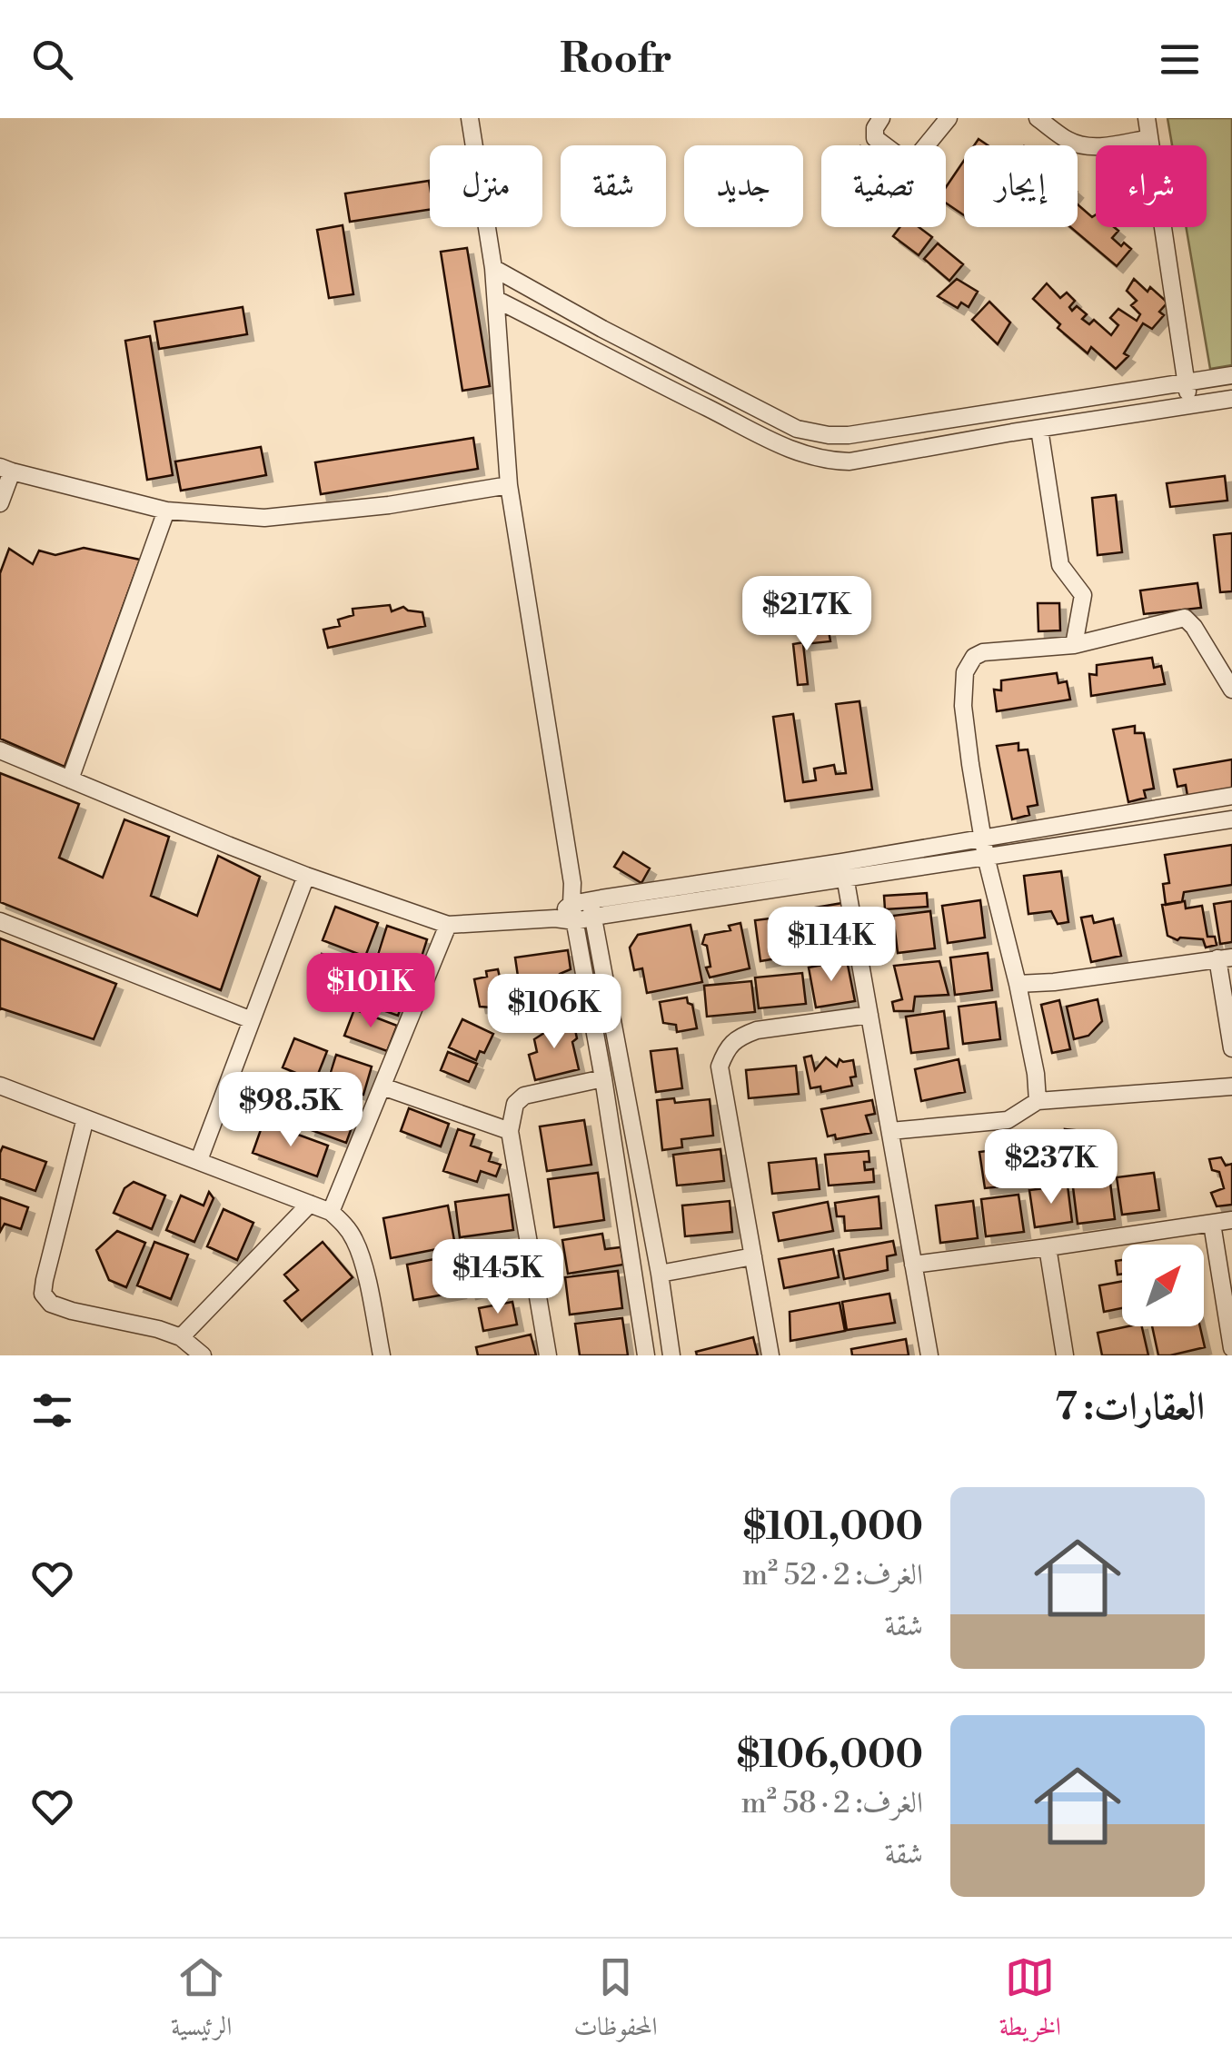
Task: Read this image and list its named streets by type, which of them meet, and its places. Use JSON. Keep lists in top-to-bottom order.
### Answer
{
  "north": "top right",
  "page": {
    "header": "Roofr",
    "chip": [
      "شراء",
      "إيجار",
      "تصفية",
      "جديد",
      "شقة",
      "منزل"
    ],
    "price": [
      "$217K",
      "$114K",
      "$101K",
      "$106K",
      "$98.5K",
      "$237K",
      "$145K"
    ],
    "heading": "العقارات: 7",
    "list": [
      {
        "name": "$101,000",
        "note": "الغرف: 2 · 52 m² · شقة"
      },
      {
        "name": "$106,000",
        "note": "الغرف: 2 · 58 m² · شقة"
      }
    ],
    "tabs": ["الخريطة", "المحفوظات", "الرئيسية"]
  }
}
